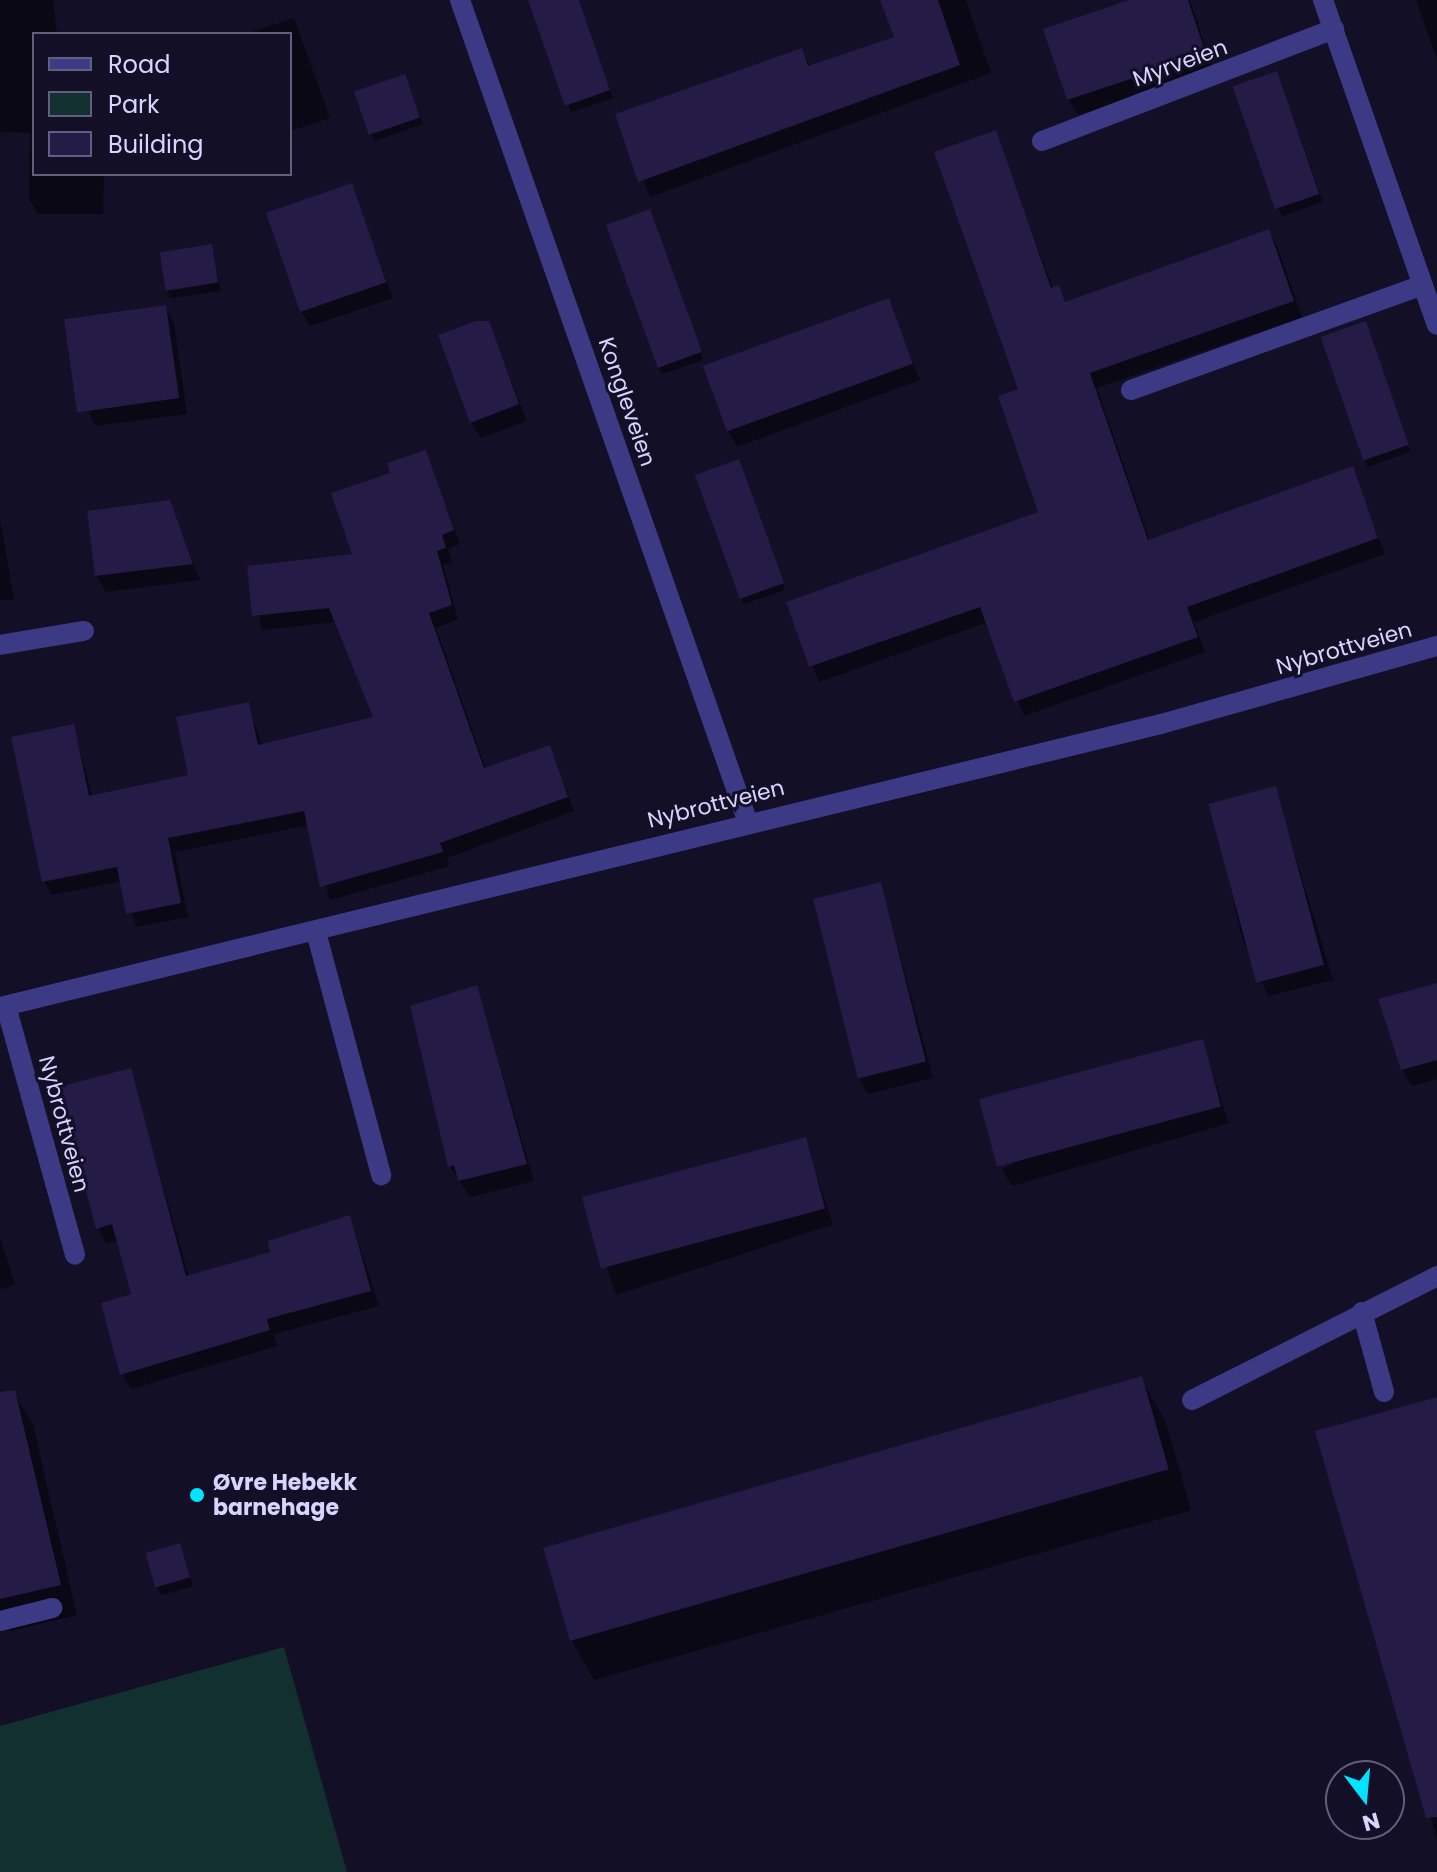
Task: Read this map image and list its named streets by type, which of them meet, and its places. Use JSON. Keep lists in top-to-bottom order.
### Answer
{
  "streets": {
    "street": ["Myrveien", "Kongleveien", "Nybrottveien"]
  },
  "crossings": [
    ["Kongleveien", "Nybrottveien"]
  ],
  "places": ["Øvre Hebekk barnehage"],
  "legend": ["Road", "Park", "Building"],
  "north": "bottom"
}
